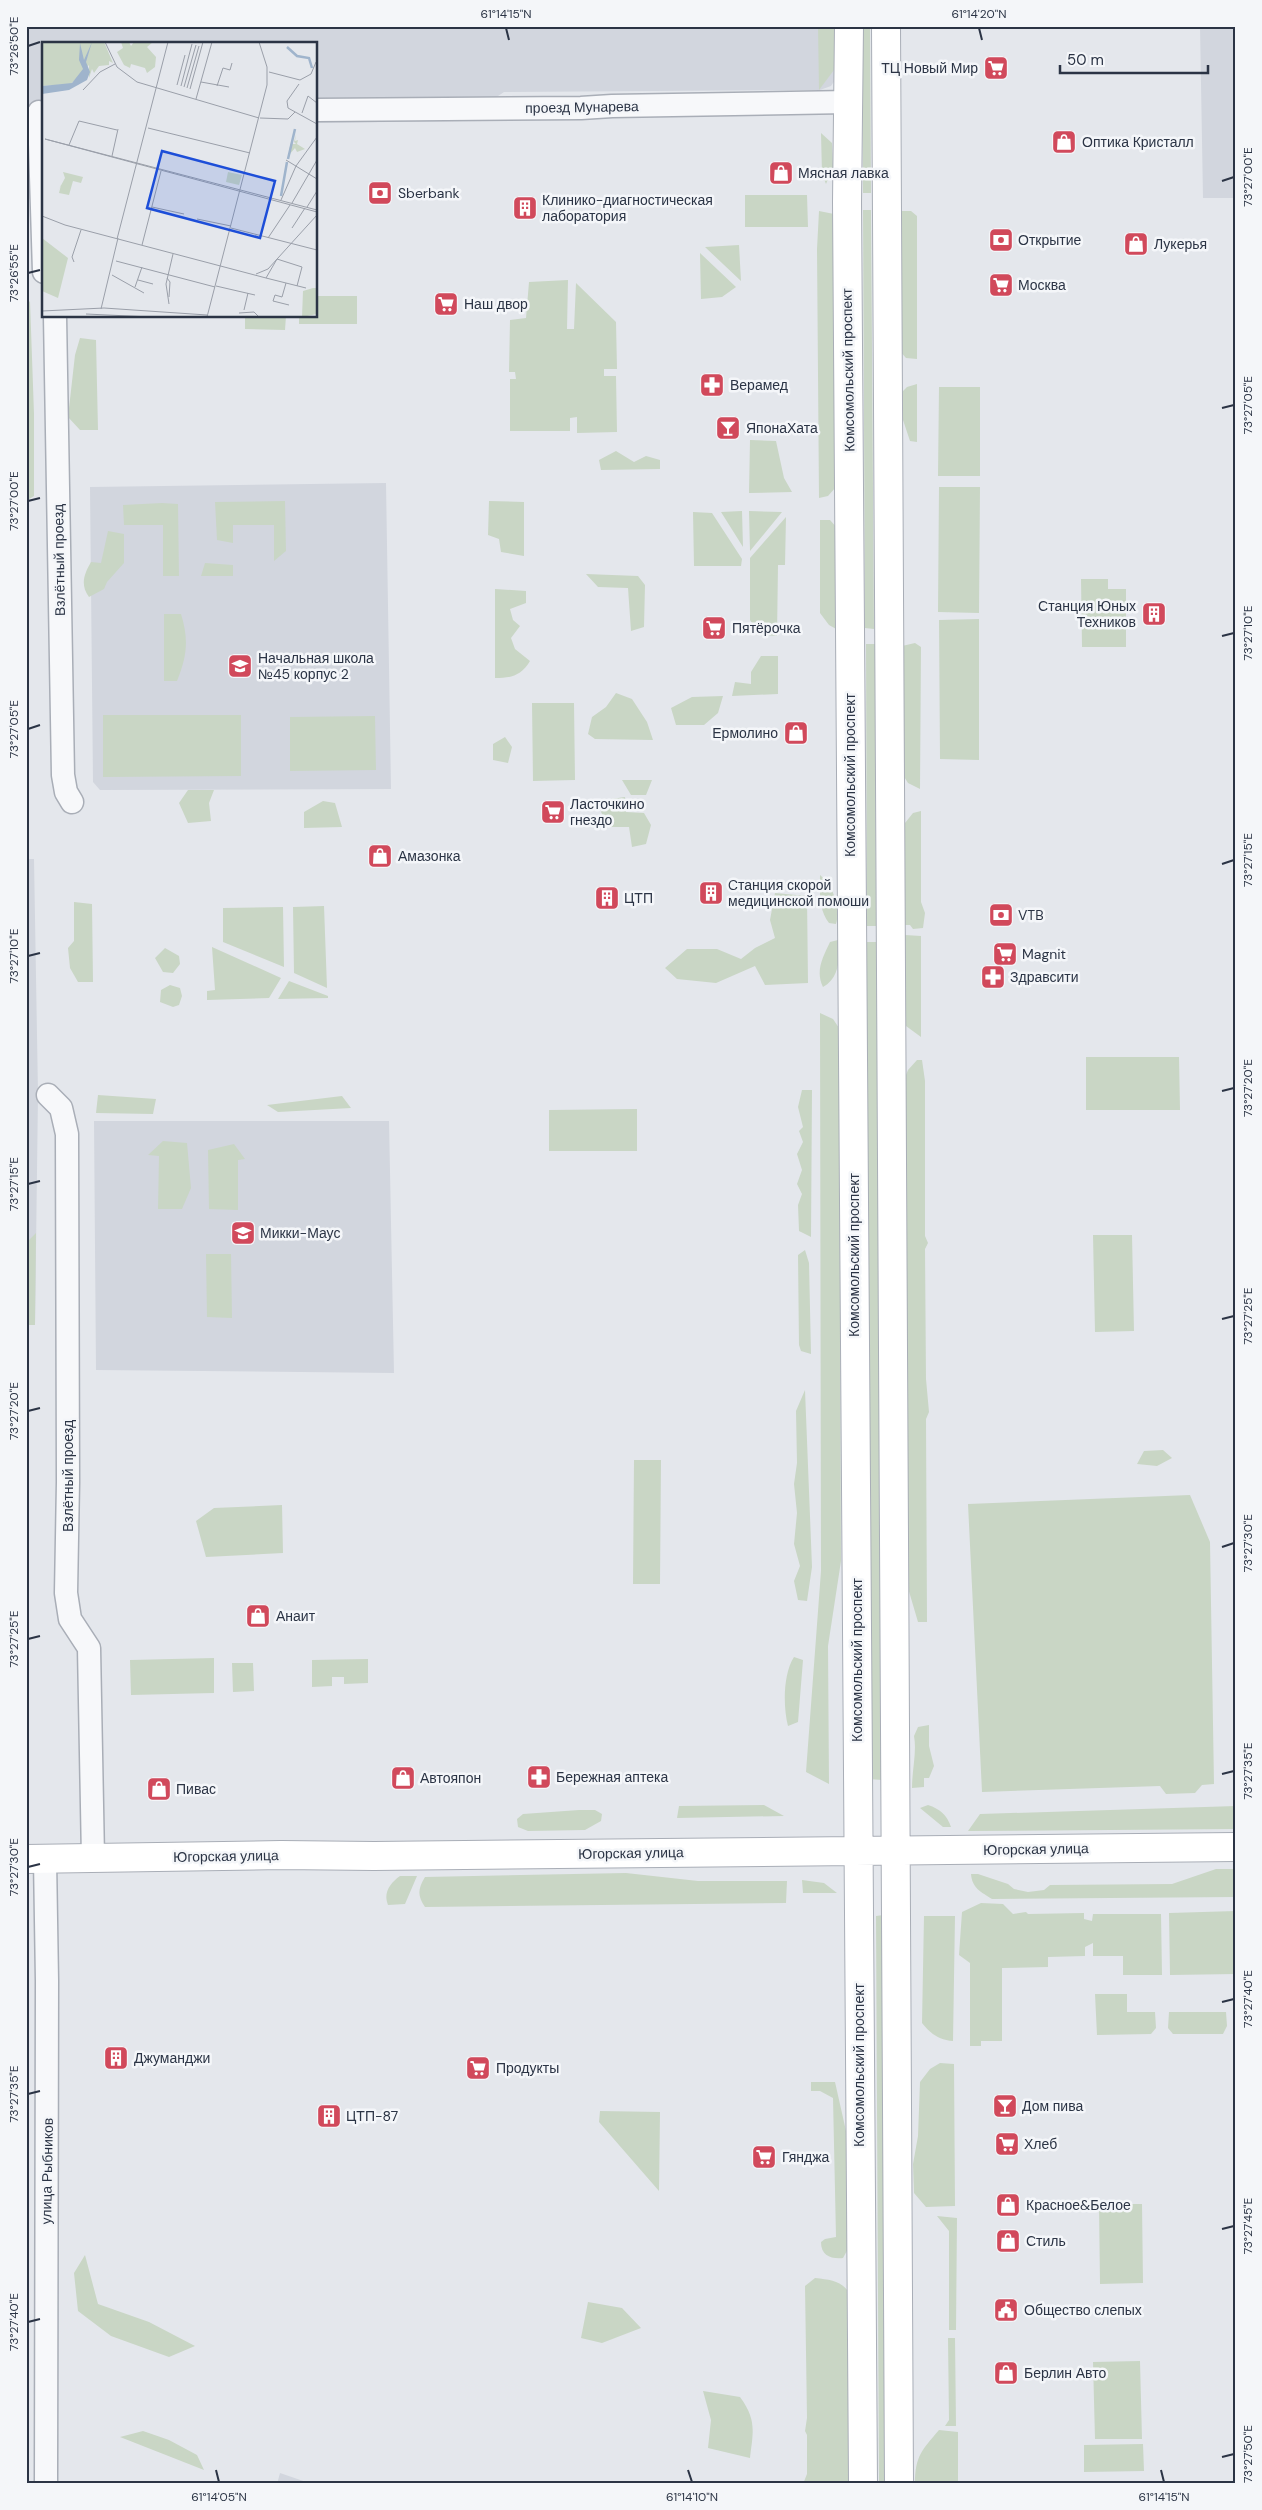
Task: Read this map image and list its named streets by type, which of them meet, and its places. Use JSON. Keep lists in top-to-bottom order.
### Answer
{
  "streets": {
    "main road": ["Комсомольский проспект", "Югорская улица"],
    "street": ["проезд Мунарева", "Взлётный проезд", "улица Рыбников"]
  },
  "crossings": [
    ["проезд Мунарева", "Комсомольский проспект"],
    ["Комсомольский проспект", "Югорская улица"],
    ["Взлётный проезд", "Югорская улица"],
    ["Югорская улица", "улица Рыбников"]
  ],
  "places": {
    "supermarket": [
      "ТЦ Новый Мир",
      "Москва",
      "Наш двор",
      "Пятёрочка",
      "Ласточкино гнездо",
      "Magnit",
      "Продукты",
      "Хлеб",
      "Гянджа"
    ],
    "shop": [
      "Оптика Кристалл",
      "Мясная лавка",
      "Лукерья",
      "Ермолино",
      "Амазонка",
      "Анаит",
      "Автояпон",
      "Пивас",
      "Красное&Белое",
      "Стиль",
      "Берлин Авто"
    ],
    "bank": ["Sberbank", "Открытие", "VTB"],
    "building": [
      "Клинико-диагностическая лаборатория",
      "Станция Юных Техников",
      "Cтанция скорой медицинской помоши",
      "ЦТП",
      "Джуманджи",
      "ЦТП-87"
    ],
    "pharmacy": ["Верамед", "Здравсити", "Бережная аптека"],
    "bar": ["ЯпонаХата", "Дом пива"],
    "school or university": ["Начальная школа №45 корпус 2", "Микки-Маус"],
    "public building": ["Общество слепых"]
  },
  "scale_bar": "50 m",
  "coordinates": [
    "61°14'15\"N",
    "61°14'20\"N",
    "73°26'50\"E",
    "73°27'00\"E",
    "73°26'55\"E",
    "73°27'05\"E",
    "73°27'10\"E",
    "73°27'15\"E",
    "73°27'20\"E",
    "73°27'25\"E",
    "73°27'30\"E",
    "73°27'35\"E",
    "73°27'40\"E",
    "73°27'45\"E",
    "73°27'50\"E",
    "61°14'05\"N",
    "61°14'10\"N"
  ]
}
